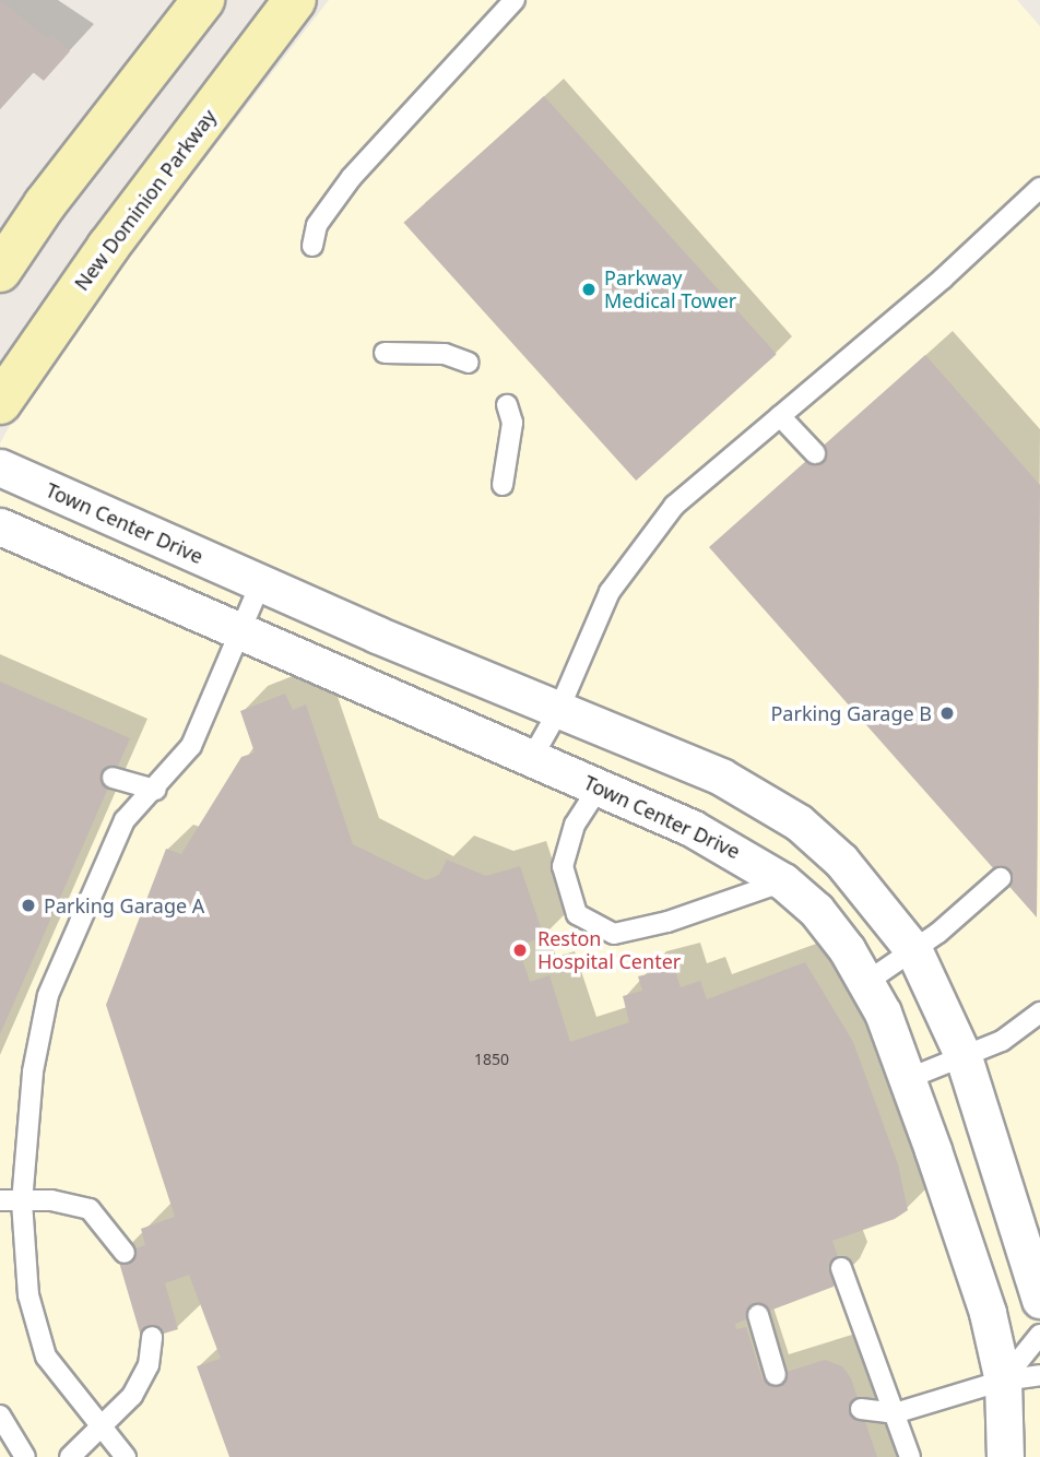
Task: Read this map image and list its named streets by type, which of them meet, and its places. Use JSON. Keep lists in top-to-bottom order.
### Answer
{
  "streets": {
    "main road": ["New Dominion Parkway"],
    "street": ["Town Center Drive"]
  },
  "places": [
    "Parkway Medical Tower",
    "Parking Garage B",
    "Parking Garage A",
    "Reston Hospital Center"
  ],
  "house_numbers": ["1850"]
}
